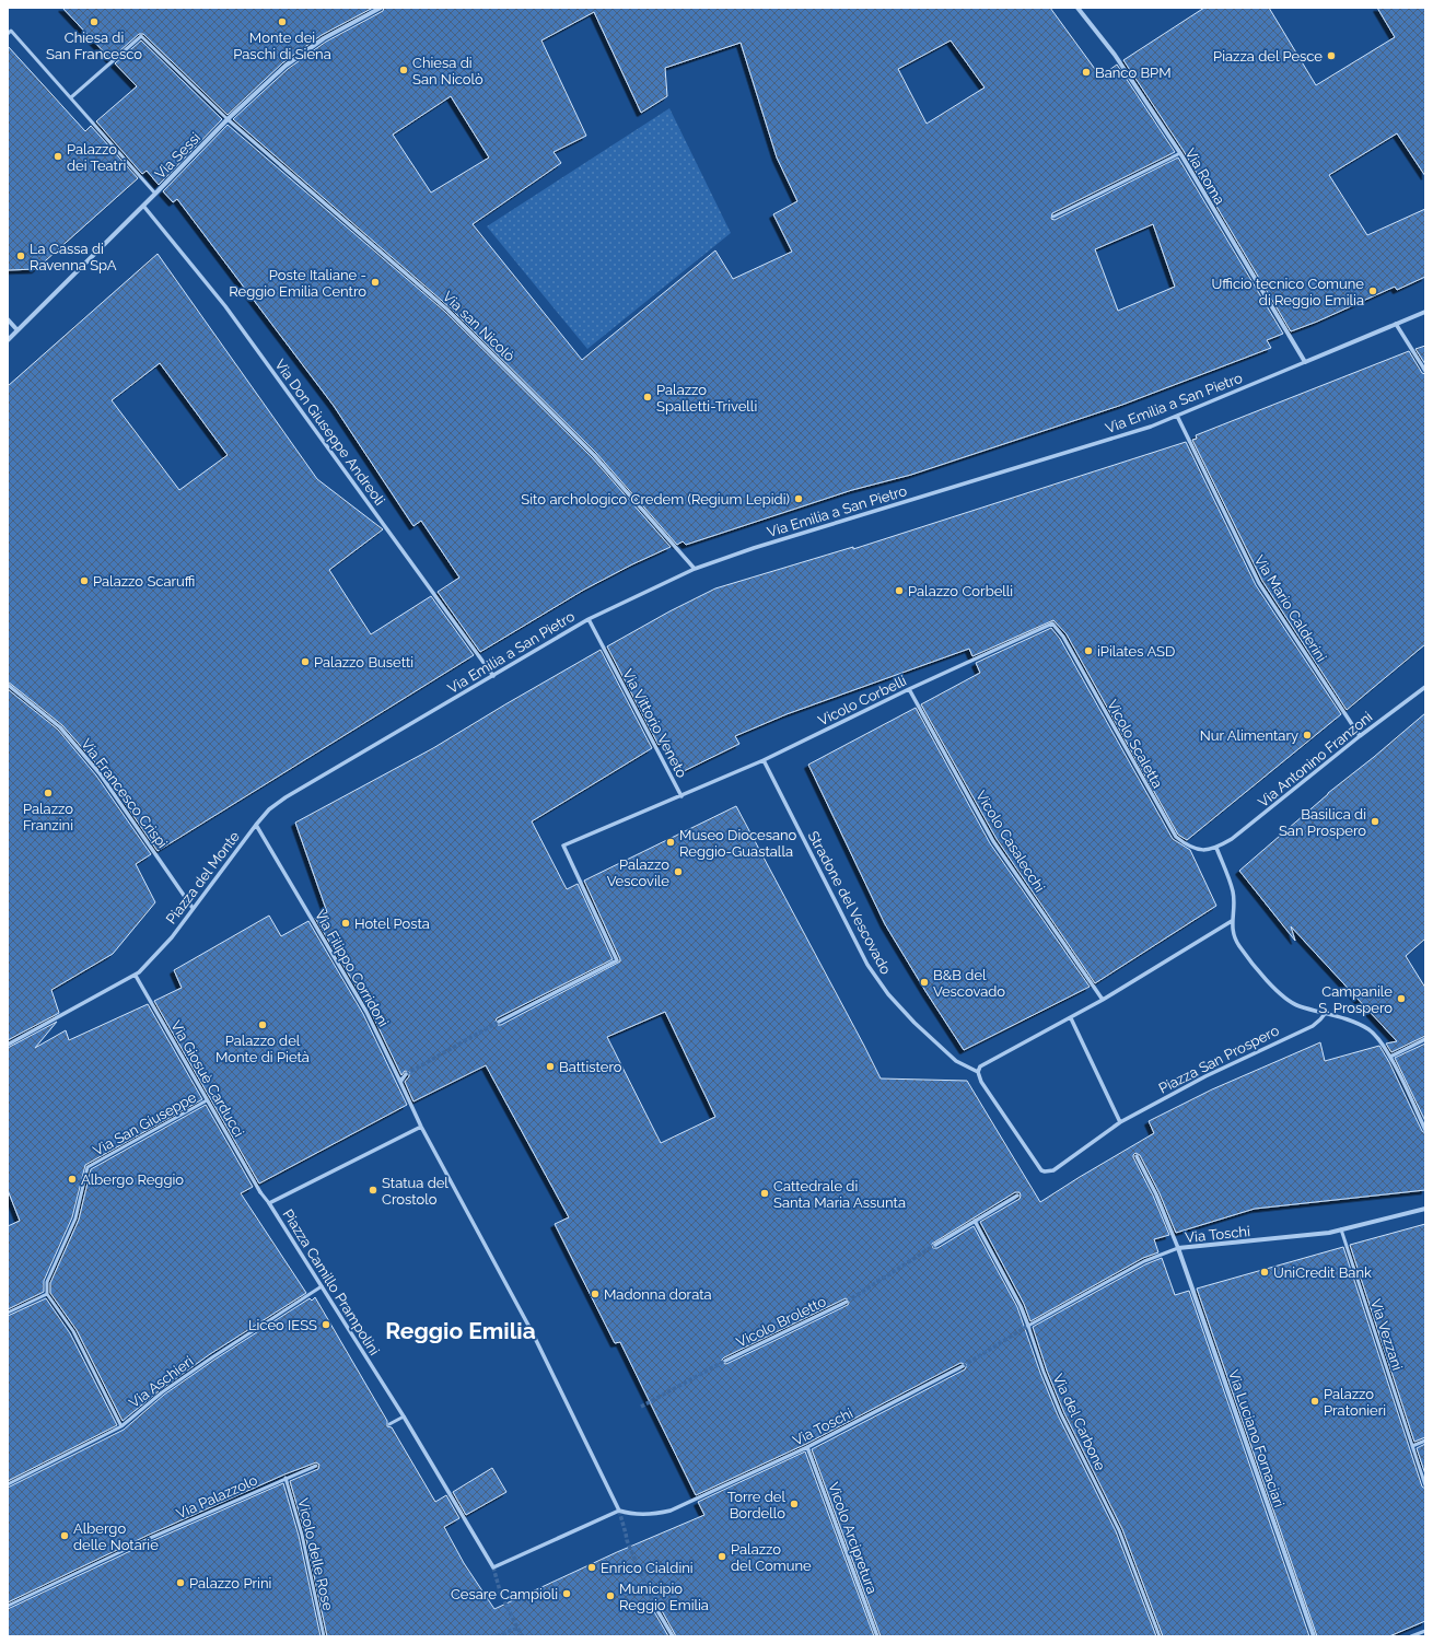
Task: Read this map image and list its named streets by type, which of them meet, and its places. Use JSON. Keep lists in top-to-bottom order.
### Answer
{
  "streets": {
    "street": [
      "Via Sessi",
      "Via Roma",
      "Via san Nicolò",
      "Via Emilia a San Pietro",
      "Via Don Giuseppe Andreoli",
      "Via Mario Calderini",
      "Vicolo Corbelli",
      "Via Vittorio Veneto",
      "Vicolo Scaletta",
      "Via Antonino Franzoni",
      "Via Francesco Crispi",
      "Vicolo Casalecchi",
      "Piazza del Monte",
      "Stradone del Vescovado",
      "Via Filippo Corridoni",
      "Piazza San Prospero",
      "Via Giosuè Carducci",
      "Via Toschi",
      "Piazza Camillo Prampolini",
      "Vicolo Broletto",
      "Via del Carbone",
      "Via Luciano Fornaciari",
      "Vicolo Arcipretura"
    ],
    "lane": [
      "Via San Giuseppe",
      "Via Vezzani",
      "Via Aschieri",
      "Via Palazzolo",
      "Vicolo delle Rose"
    ]
  },
  "crossings": [
    ["Via Sessi", "Via san Nicolò"],
    ["Via Sessi", "Via Don Giuseppe Andreoli"],
    ["Via Roma", "Via Emilia a San Pietro"],
    ["Via san Nicolò", "Via Emilia a San Pietro"],
    ["Via Emilia a San Pietro", "Via Don Giuseppe Andreoli"],
    ["Via Emilia a San Pietro", "Via Mario Calderini"],
    ["Via Emilia a San Pietro", "Via Vittorio Veneto"],
    ["Via Emilia a San Pietro", "Piazza del Monte"],
    ["Via Mario Calderini", "Via Antonino Franzoni"],
    ["Vicolo Corbelli", "Via Vittorio Veneto"],
    ["Vicolo Corbelli", "Vicolo Scaletta"],
    ["Vicolo Corbelli", "Vicolo Casalecchi"],
    ["Vicolo Corbelli", "Stradone del Vescovado"],
    ["Vicolo Scaletta", "Via Antonino Franzoni"],
    ["Via Francesco Crispi", "Piazza del Monte"],
    ["Piazza del Monte", "Via Filippo Corridoni"],
    ["Piazza del Monte", "Via Giosuè Carducci"],
    ["Stradone del Vescovado", "Piazza San Prospero"],
    ["Via Filippo Corridoni", "Piazza Camillo Prampolini"],
    ["Via Giosuè Carducci", "Via San Giuseppe"],
    ["Via Toschi", "Piazza Camillo Prampolini"],
    ["Via Toschi", "Via Vezzani"],
    ["Via Toschi", "Via del Carbone"],
    ["Via Toschi", "Via Luciano Fornaciari"],
    ["Via Toschi", "Vicolo Arcipretura"],
    ["Piazza Camillo Prampolini", "Via Aschieri"],
    ["Via Palazzolo", "Vicolo delle Rose"]
  ],
  "districts": ["Reggio Emilia"],
  "places": [
    "Chiesa di San Francesco",
    "Monte dei Paschi di Siena",
    "Piazza del Pesce",
    "Chiesa di San Nicolò",
    "Banco BPM",
    "Palazzo dei Teatri",
    "La Cassa di Ravenna SpA",
    "Poste Italiane - Reggio Emilia Centro",
    "Ufficio tecnico Comune di Reggio Emilia",
    "Palazzo Spalletti-Trivelli",
    "Sito archologico Credem (Regium Lepidi)",
    "Palazzo Scaruffi",
    "Palazzo Corbelli",
    "iPilates ASD",
    "Palazzo Busetti",
    "Nur Alimentary",
    "Palazzo Franzini",
    "Basilica di San Prospero",
    "Museo Diocesano Reggio-Guastalla",
    "Palazzo Vescovile",
    "Hotel Posta",
    "B&B del Vescovado",
    "Campanile S. Prospero",
    "Palazzo del Monte di Pietà",
    "Battistero",
    "Albergo Reggio",
    "Statua del Crostolo",
    "Cattedrale di Santa Maria Assunta",
    "UniCredit Bank",
    "Madonna dorata",
    "Liceo IESS",
    "Palazzo Pratonieri",
    "Torre del Bordello",
    "Albergo delle Notarie",
    "Palazzo del Comune",
    "Enrico Cialdini",
    "Palazzo Prini",
    "Cesare Campioli",
    "Municipio Reggio Emilia"
  ]
}
